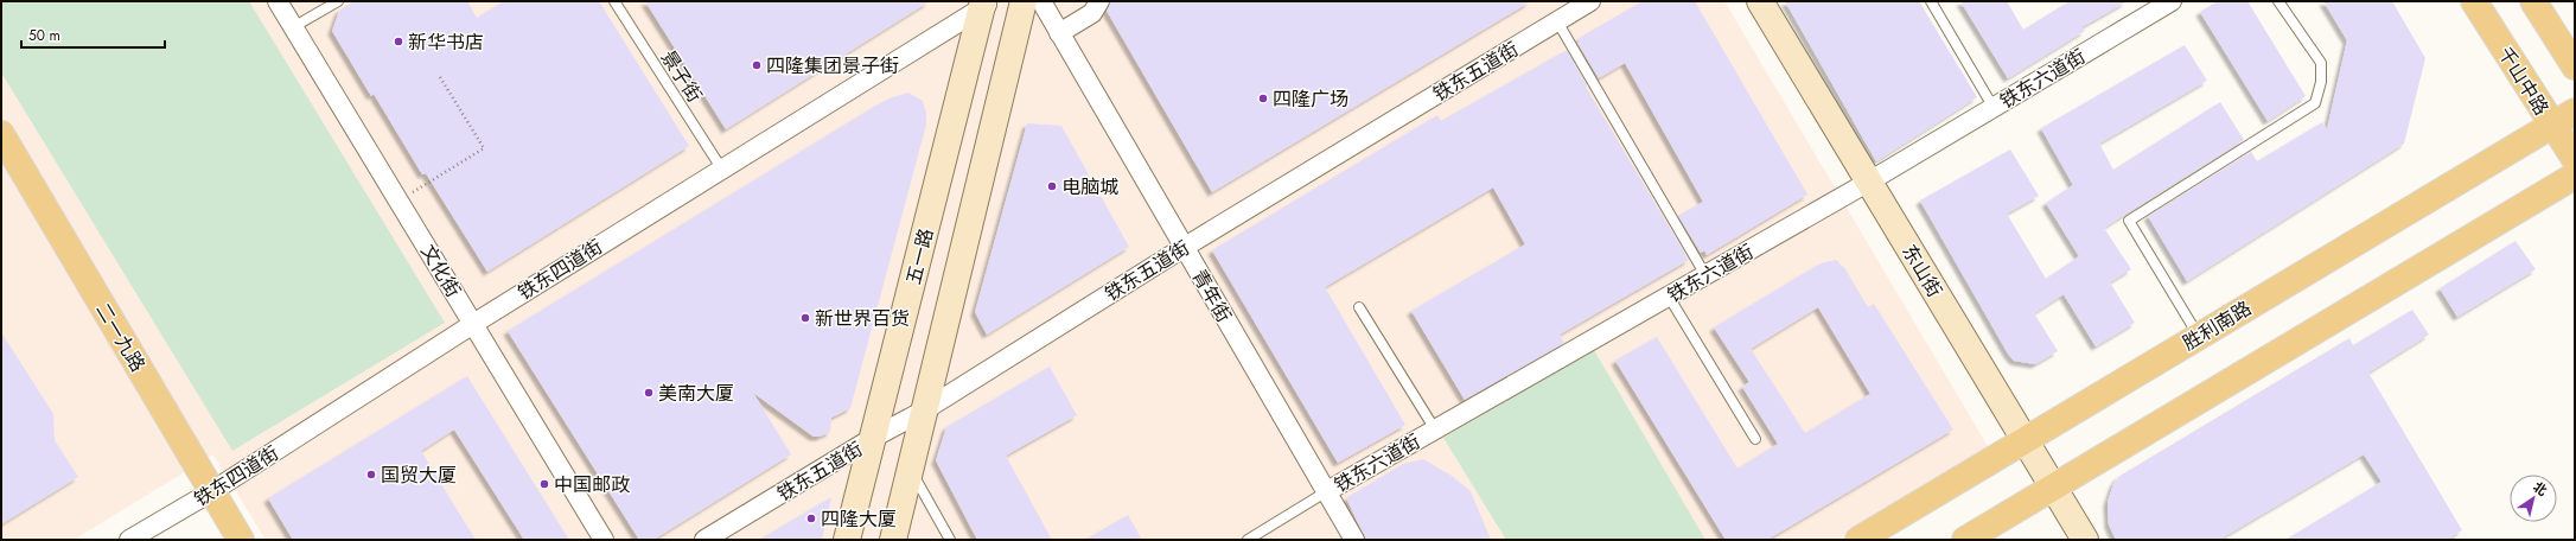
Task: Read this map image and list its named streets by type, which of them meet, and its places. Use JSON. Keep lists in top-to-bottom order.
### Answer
{
  "streets": {
    "main road": [
      "千山中路",
      "五一路",
      "东山街",
      "胜利南路",
      "二一九路"
    ],
    "street": [
      "铁东五道街",
      "铁东六道街",
      "铁东四道街",
      "文化街",
      "青年街"
    ],
    "lane": ["景子街"]
  },
  "crossings": [
    ["铁东五道街", "五一路"],
    ["铁东五道街", "青年街"],
    ["景子街", "铁东四道街"],
    ["铁东六道街", "东山街"],
    ["铁东六道街", "青年街"],
    ["千山中路", "胜利南路"],
    ["五一路", "铁东四道街"],
    ["铁东四道街", "文化街"],
    ["铁东四道街", "二一九路"],
    ["东山街", "胜利南路"]
  ],
  "places": [
    "新华书店",
    "四隆集团景子街",
    "四隆广场",
    "电脑城",
    "新世界百货",
    "美南大厦",
    "国贸大厦",
    "中国邮政",
    "四隆大厦"
  ],
  "scale_bar": "50 m",
  "north": "top right"
}
